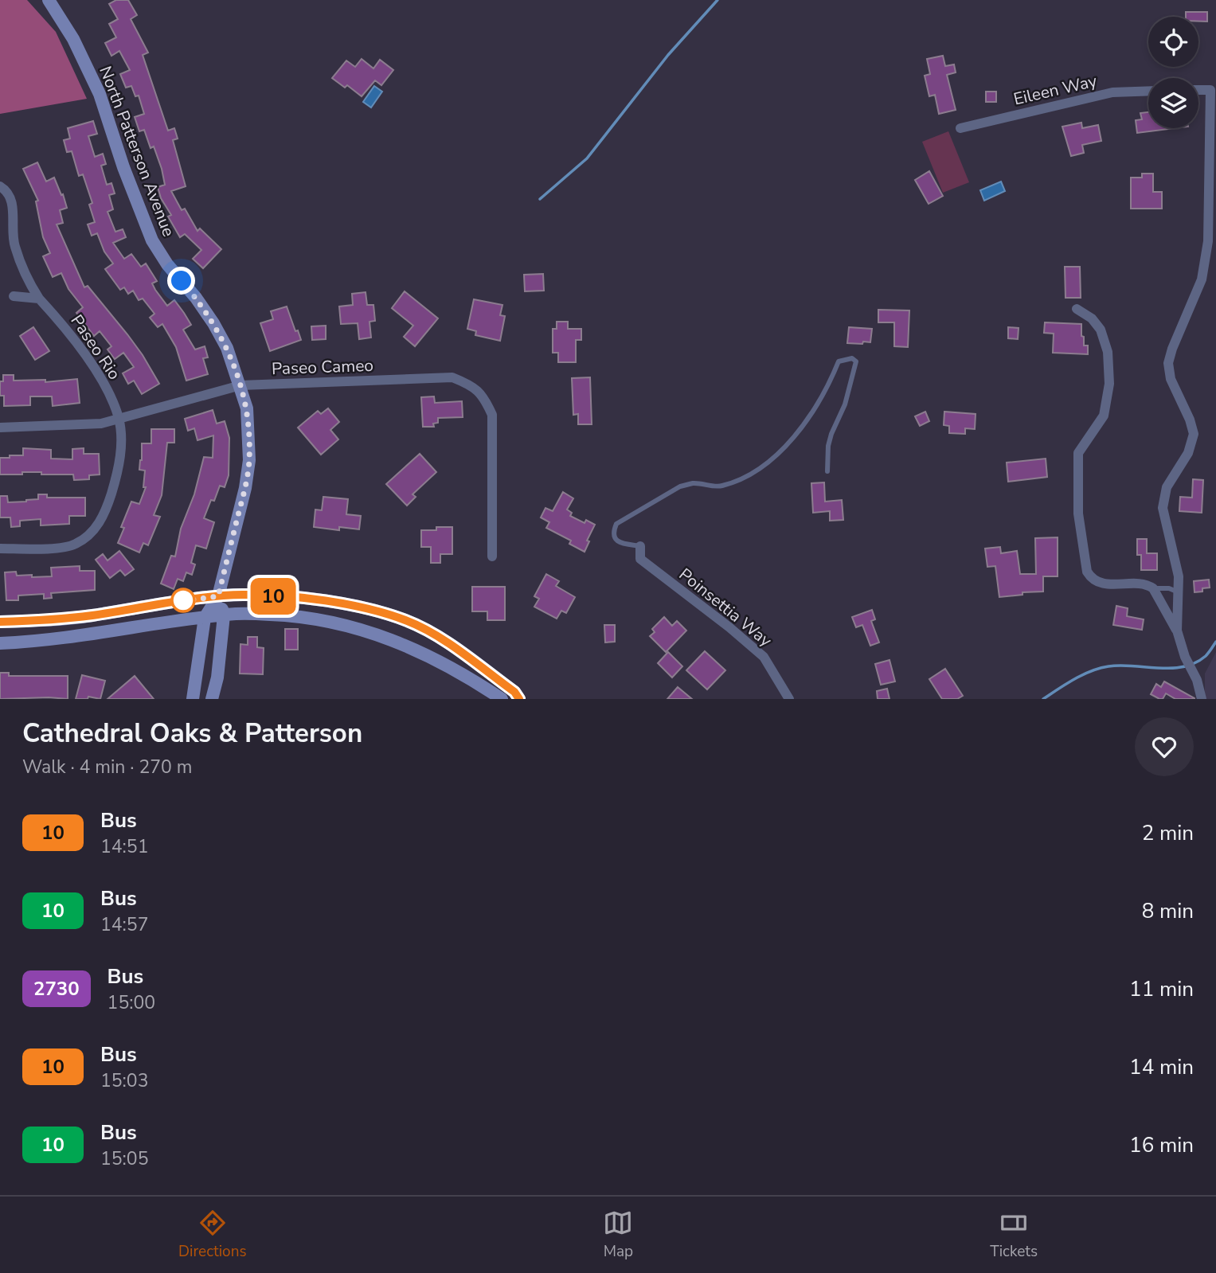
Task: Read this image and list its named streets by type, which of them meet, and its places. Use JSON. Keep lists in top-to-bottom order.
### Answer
{
  "streets": {
    "main road": ["North Patterson Avenue"],
    "street": [
      "Eileen Way",
      "Paseo Rio",
      "Paseo Cameo",
      "Poinsettia Way"
    ]
  },
  "crossings": [
    ["North Patterson Avenue", "Paseo Cameo"],
    ["Paseo Rio", "Paseo Cameo"]
  ],
  "lines": ["bus line 10"],
  "page": {
    "on_map": "10",
    "heading": ["Cathedral Oaks & Patterson", "Walk · 4 min · 270 m"],
    "list": [
      {
        "mark": "10",
        "name": "Bus",
        "note": "14:51",
        "value": "2 min"
      },
      {
        "mark": "10",
        "name": "Bus",
        "note": "14:57",
        "value": "8 min"
      },
      {
        "mark": "2730",
        "name": "Bus",
        "note": "15:00",
        "value": "11 min"
      },
      {
        "mark": "10",
        "name": "Bus",
        "note": "15:03",
        "value": "14 min"
      },
      {
        "mark": "10",
        "name": "Bus",
        "note": "15:05",
        "value": "16 min"
      }
    ],
    "tabs": ["Directions", "Map", "Tickets"]
  }
}
